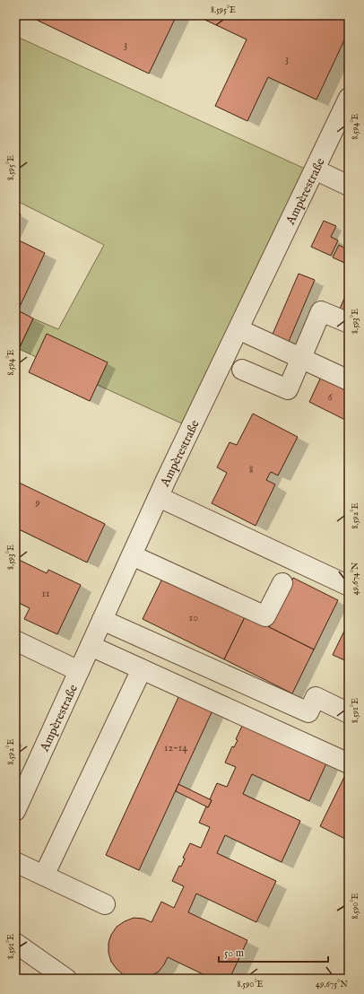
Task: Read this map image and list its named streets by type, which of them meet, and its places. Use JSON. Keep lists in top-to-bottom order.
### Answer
{
  "streets": {
    "street": ["Ampèrestraße"]
  },
  "house_numbers": [
    "3",
    "3",
    "6",
    "8",
    "9",
    "11",
    "10",
    "12-14"
  ],
  "scale_bar": "50 m",
  "coordinates": [
    "8.595°E",
    "8.594°E",
    "8.593°E",
    "8.592°E",
    "49.674°N",
    "8.591°E",
    "8.590°E",
    "49.675°N"
  ]
}
